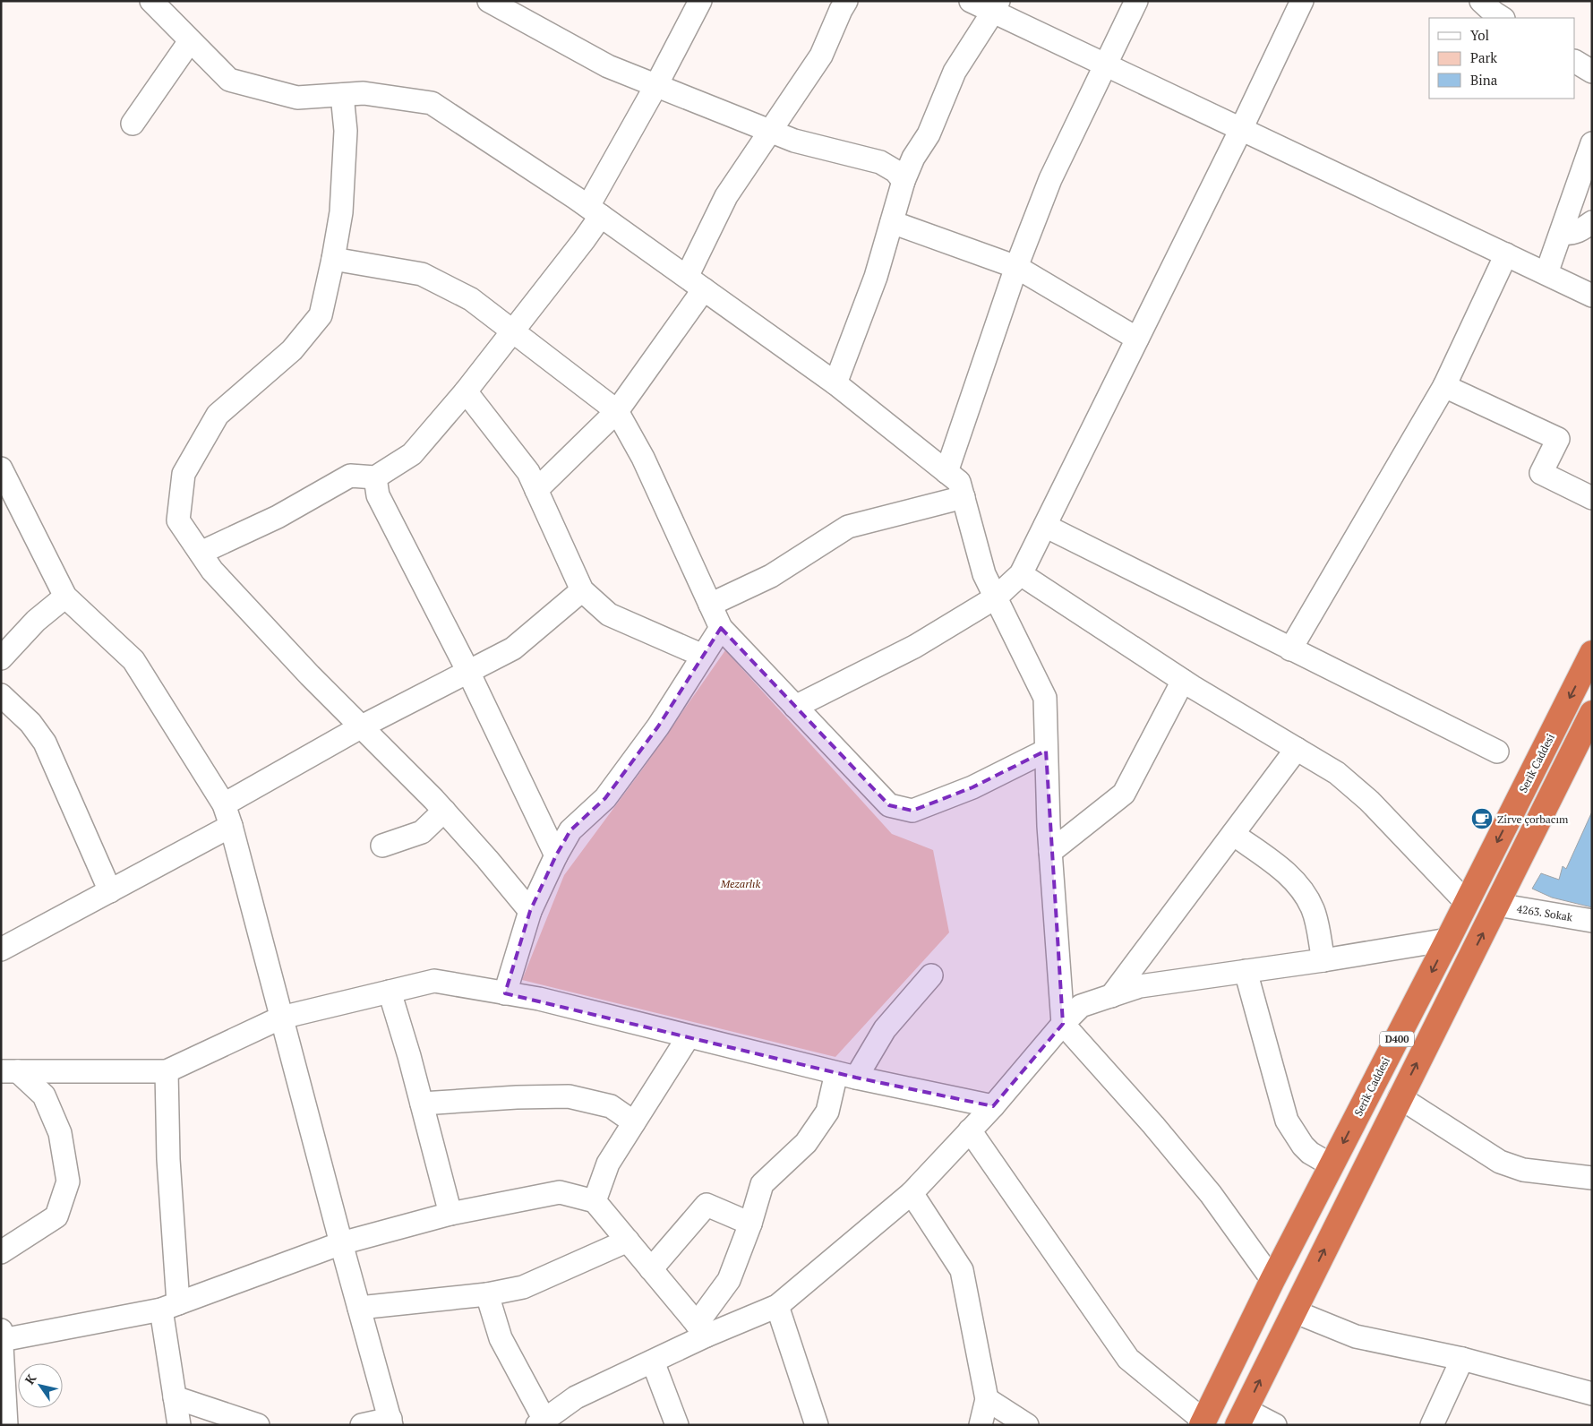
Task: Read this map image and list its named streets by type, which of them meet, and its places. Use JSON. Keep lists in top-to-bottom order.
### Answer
{
  "streets": {
    "highway": ["Serik Caddesi", "D400"],
    "street": ["4263. Sokak"]
  },
  "crossings": [
    ["4263. Sokak", "D400"]
  ],
  "parks": ["Mezarlık"],
  "places": {
    "cafe": ["Zirve çorbacım"]
  },
  "legend": ["Yol", "Park", "Bina"],
  "north": "top left"
}
